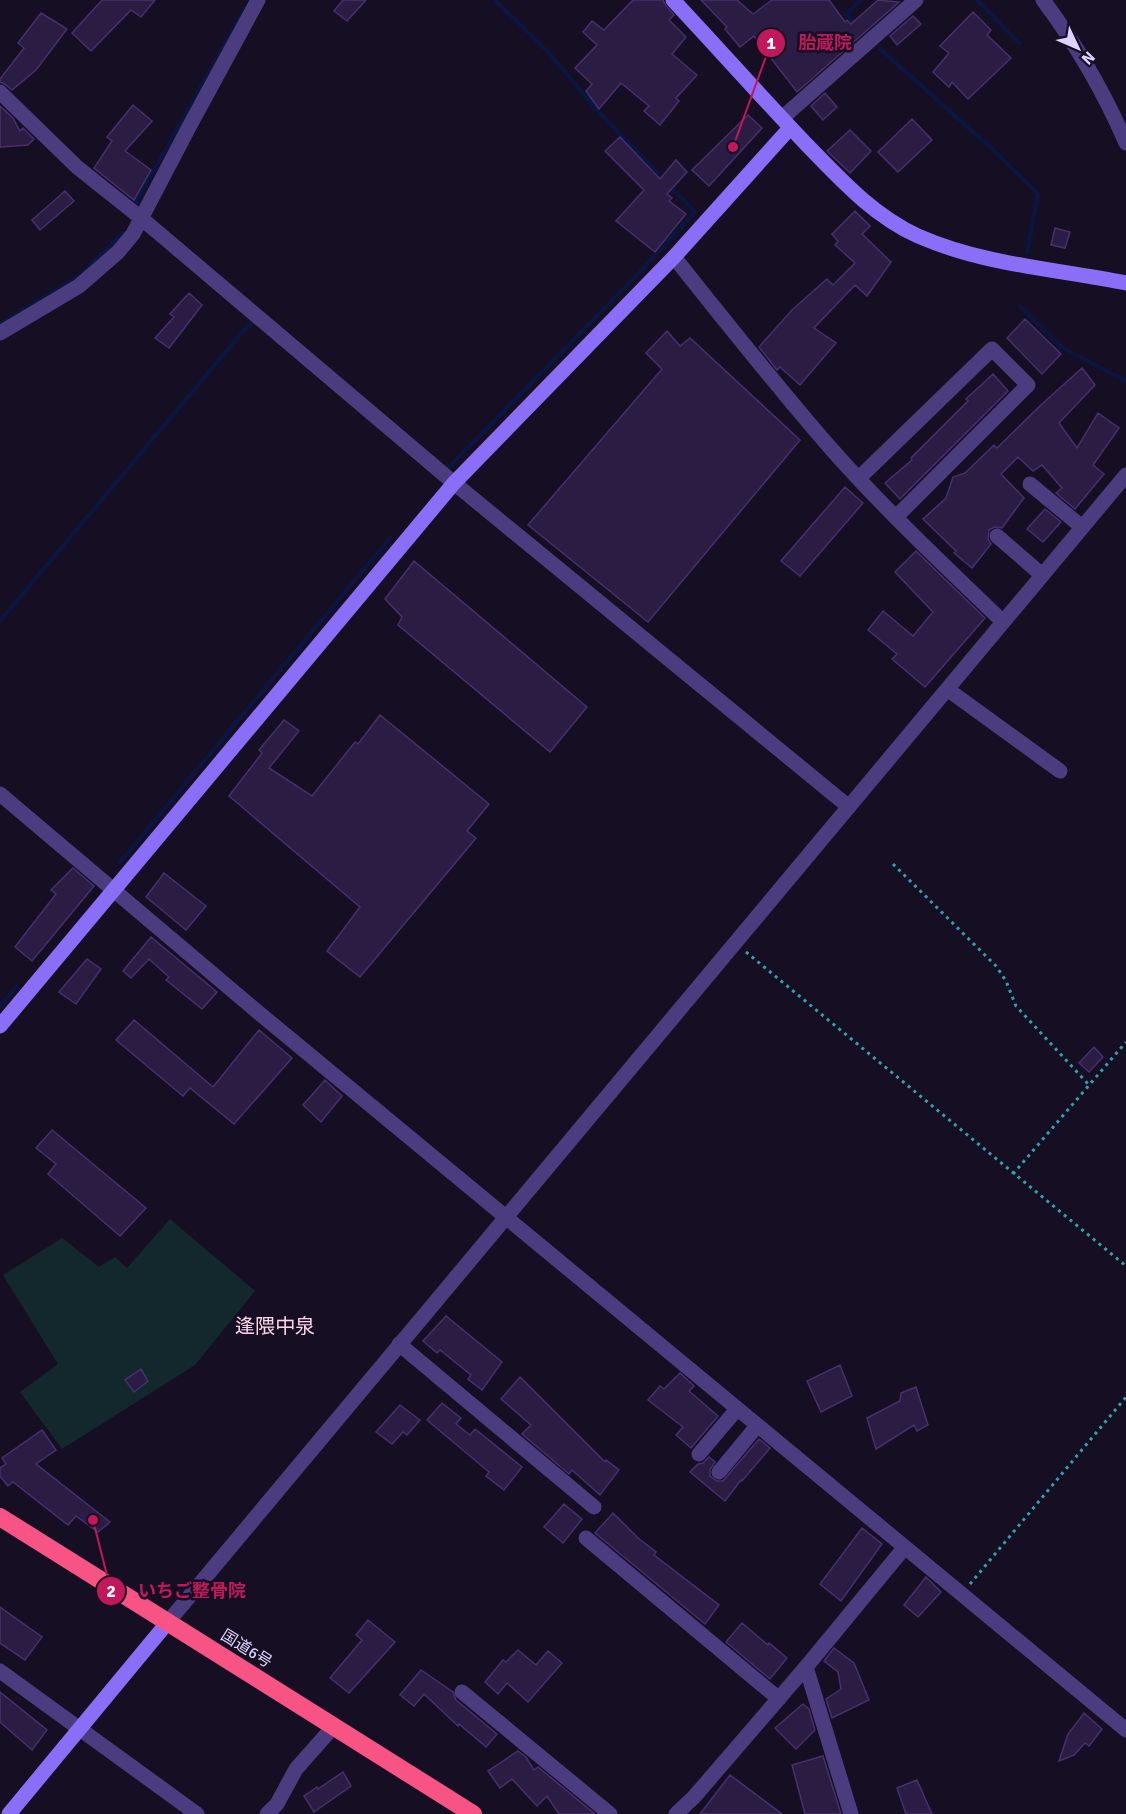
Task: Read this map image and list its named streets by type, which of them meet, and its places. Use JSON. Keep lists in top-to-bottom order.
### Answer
{
  "streets": {
    "highway": ["国道6号"]
  },
  "districts": ["逢隈中泉"],
  "places": ["胎蔵院", "いちご整骨院"],
  "north": "bottom right"
}
